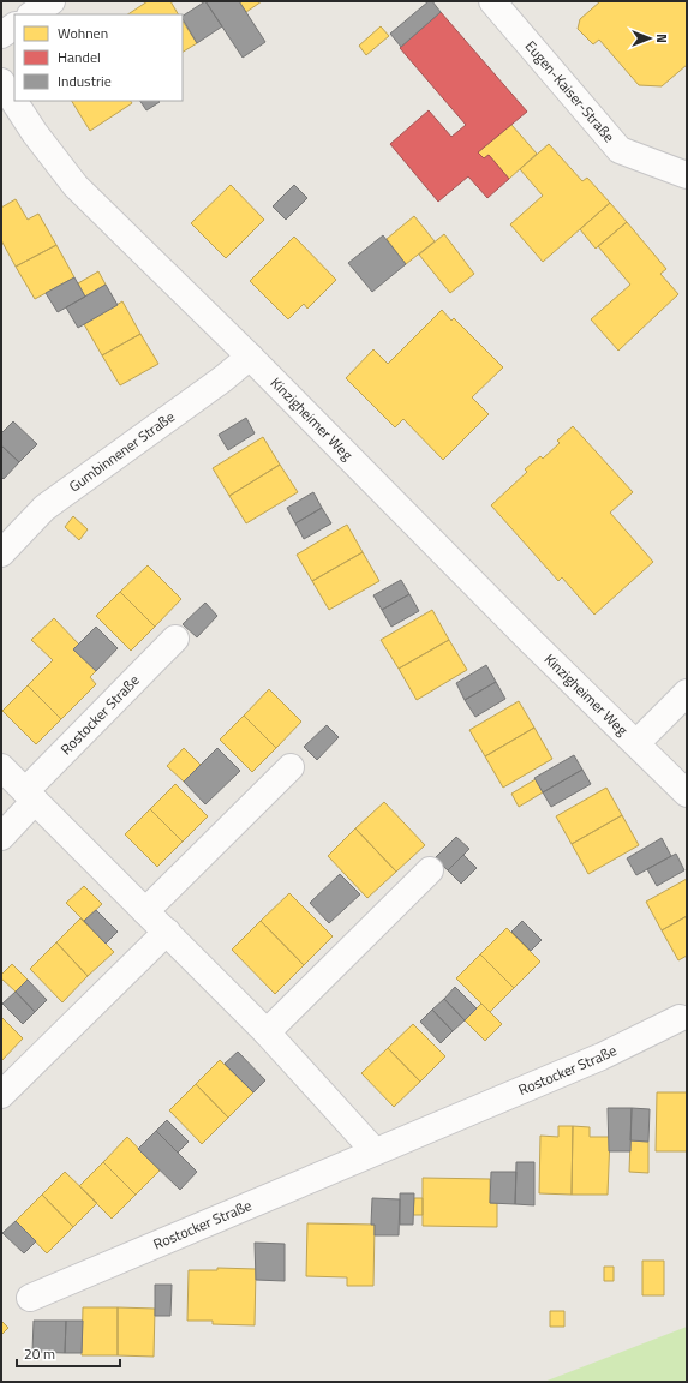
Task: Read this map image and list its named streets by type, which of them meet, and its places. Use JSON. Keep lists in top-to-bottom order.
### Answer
{
  "streets": {
    "street": [
      "Eugen-Kaiser-Straße",
      "Kinzigheimer Weg",
      "Gumbinnener Straße",
      "Rostocker Straße"
    ]
  },
  "crossings": [
    ["Kinzigheimer Weg", "Gumbinnener Straße"]
  ],
  "legend": ["Wohnen", "Handel", "Industrie"],
  "scale_bar": "20 m",
  "north": "right"
}
